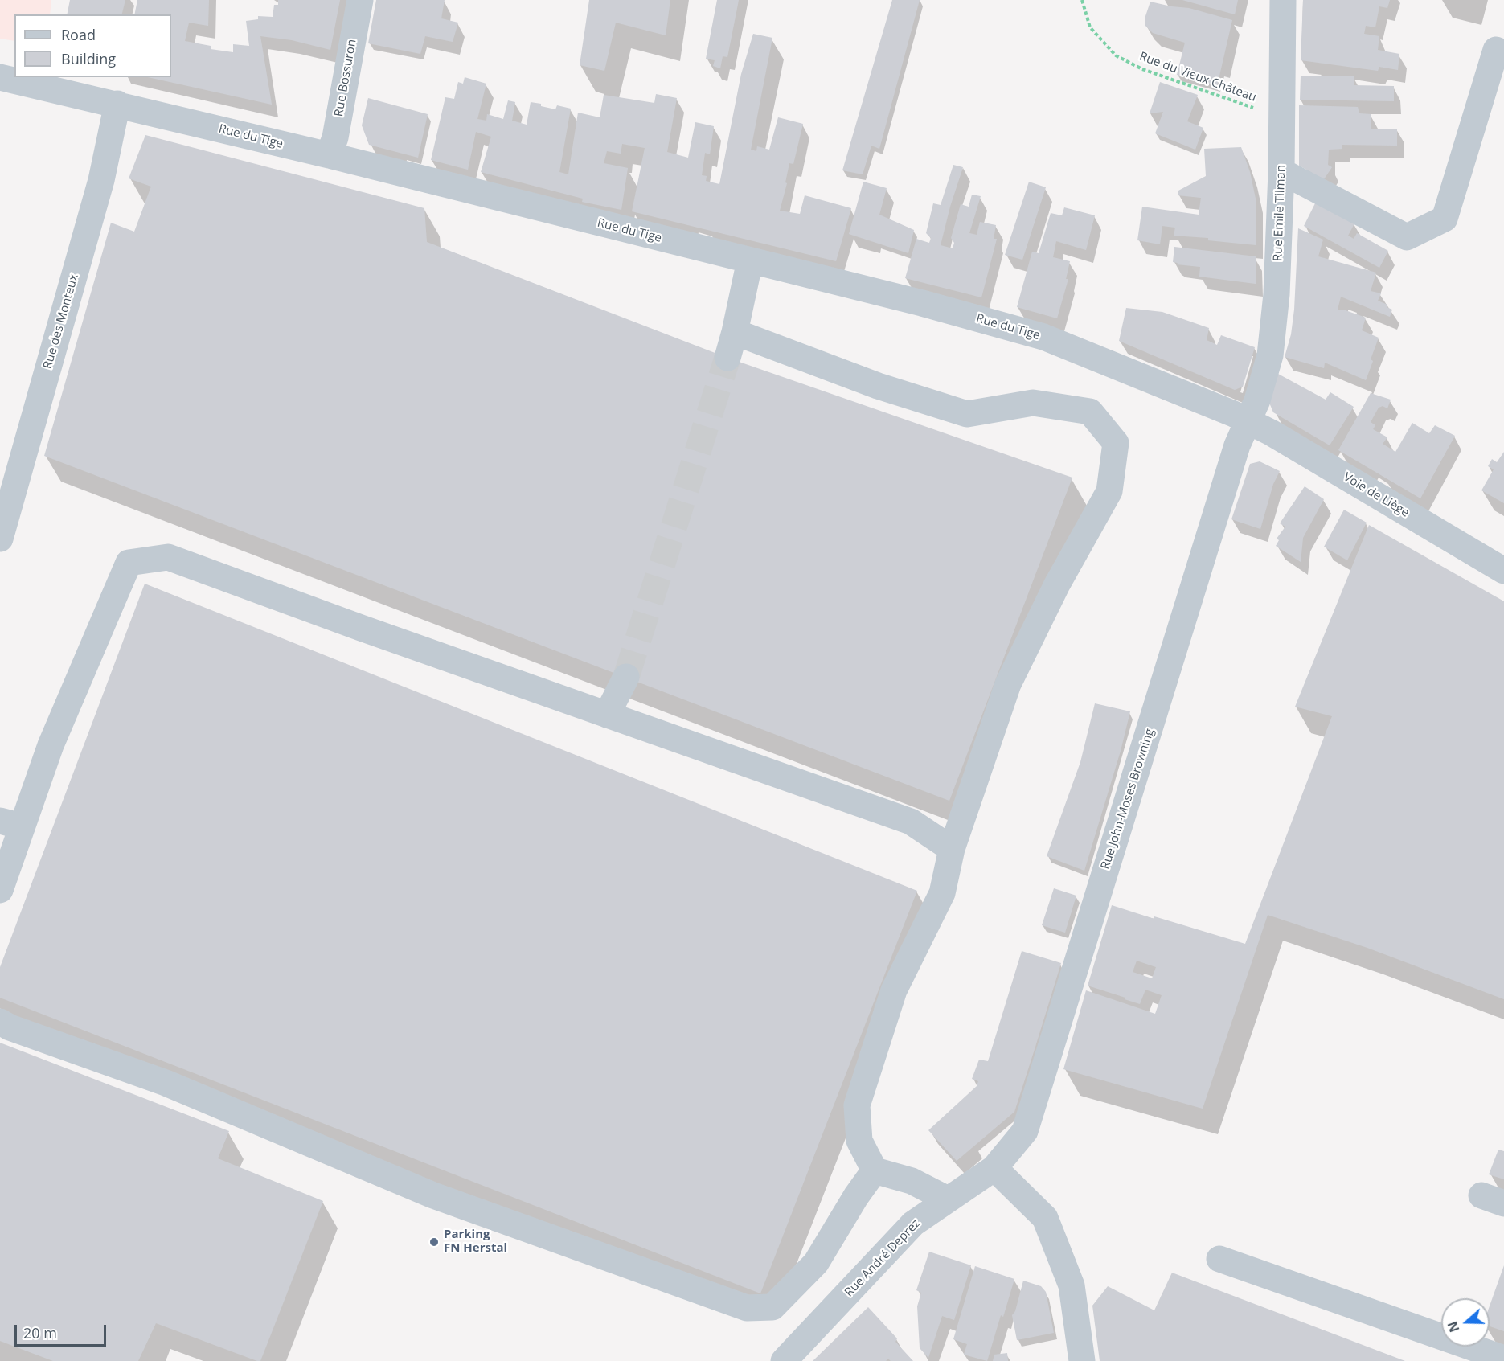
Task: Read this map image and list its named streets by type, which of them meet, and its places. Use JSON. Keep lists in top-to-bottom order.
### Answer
{
  "streets": {
    "street": [
      "Rue Bossuron",
      "Rue du Tige",
      "Rue Emile Tilman",
      "Rue des Monteux",
      "Voie de Liège",
      "Rue John-Moses Browning",
      "Rue André Deprez"
    ],
    "path": ["Rue du Vieux Château"]
  },
  "crossings": [
    ["Rue du Vieux Château", "Rue Emile Tilman"],
    ["Rue Bossuron", "Rue du Tige"],
    ["Rue du Tige", "Rue Emile Tilman"],
    ["Rue du Tige", "Rue des Monteux"],
    ["Rue du Tige", "Voie de Liège"],
    ["Rue du Tige", "Rue John-Moses Browning"],
    ["Rue Emile Tilman", "Voie de Liège"],
    ["Rue Emile Tilman", "Rue John-Moses Browning"],
    ["Voie de Liège", "Rue John-Moses Browning"],
    ["Rue John-Moses Browning", "Rue André Deprez"]
  ],
  "places": ["Parking FN Herstal"],
  "legend": ["Road", "Building"],
  "scale_bar": "20 m",
  "north": "left"
}
